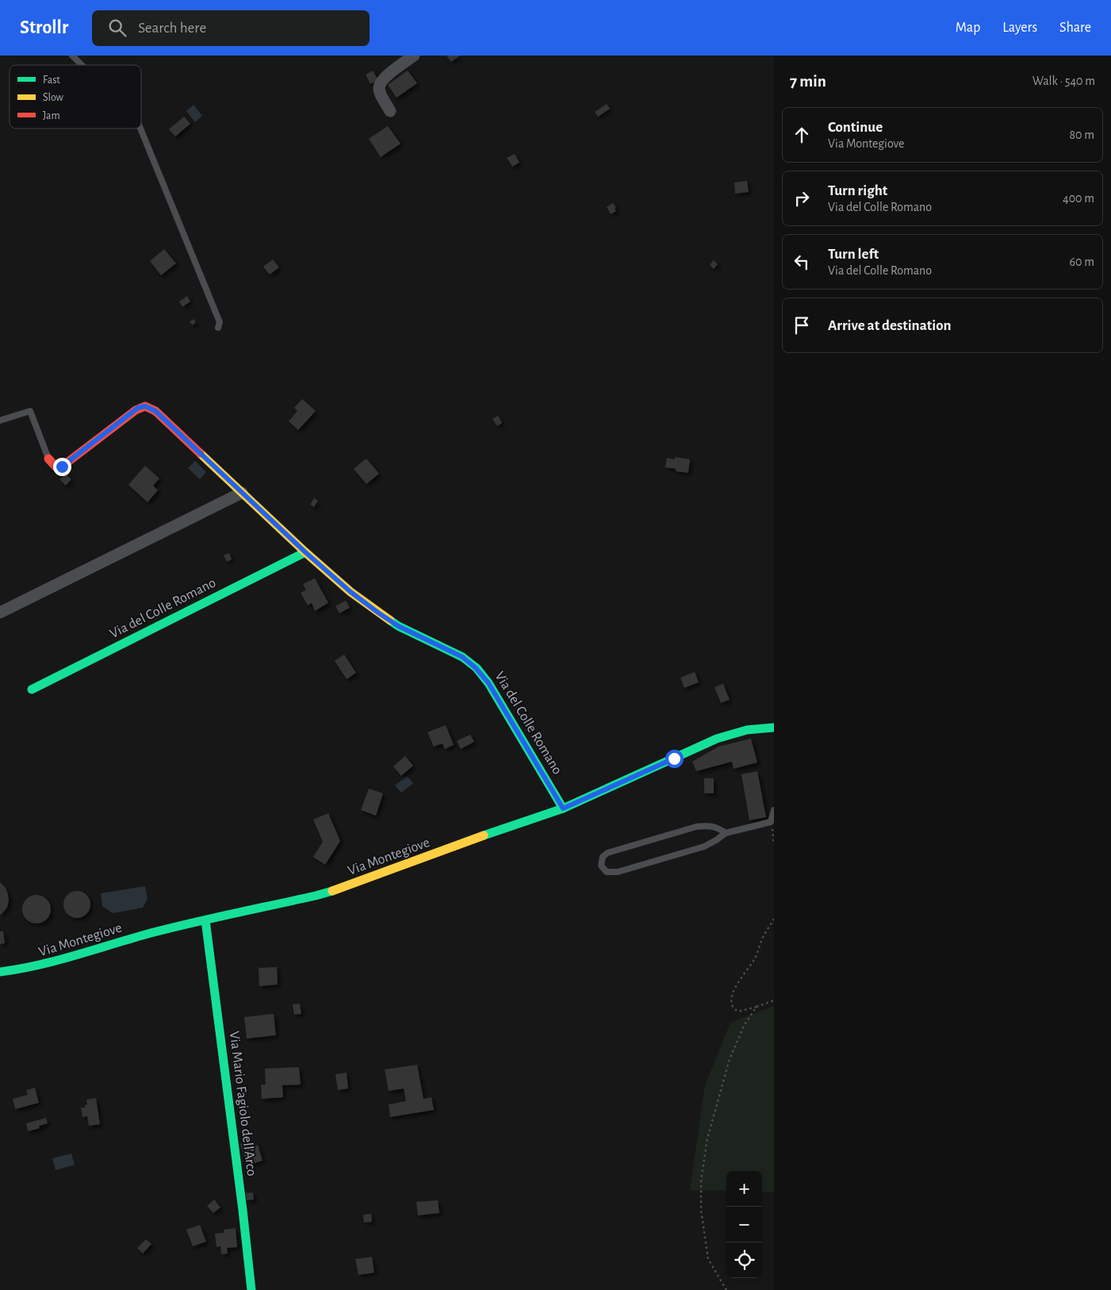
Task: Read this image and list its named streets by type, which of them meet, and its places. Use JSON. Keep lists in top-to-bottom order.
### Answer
{
  "streets": {
    "street": ["Via del Colle Romano", "Via Montegiove", "Via Mario Fagiolo dell'Arco"]
  },
  "crossings": [
    ["Via del Colle Romano", "Via Montegiove"],
    ["Via Montegiove", "Via Mario Fagiolo dell'Arco"]
  ],
  "legend": ["Fast", "Slow", "Jam"],
  "page": {
    "header": "Strollr",
    "search": "Search here",
    "nav": ["Map", "Layers", "Share"],
    "heading": ["7 min", "Walk · 540 m"],
    "list": [
      ["Continue", "Via Montegiove", "80 m"],
      ["Turn right", "Via del Colle Romano", "400 m"],
      ["Turn left", "Via del Colle Romano", "60 m"],
      "Arrive at destination"
    ],
    "map_buttons": ["+", "−"]
  }
}
